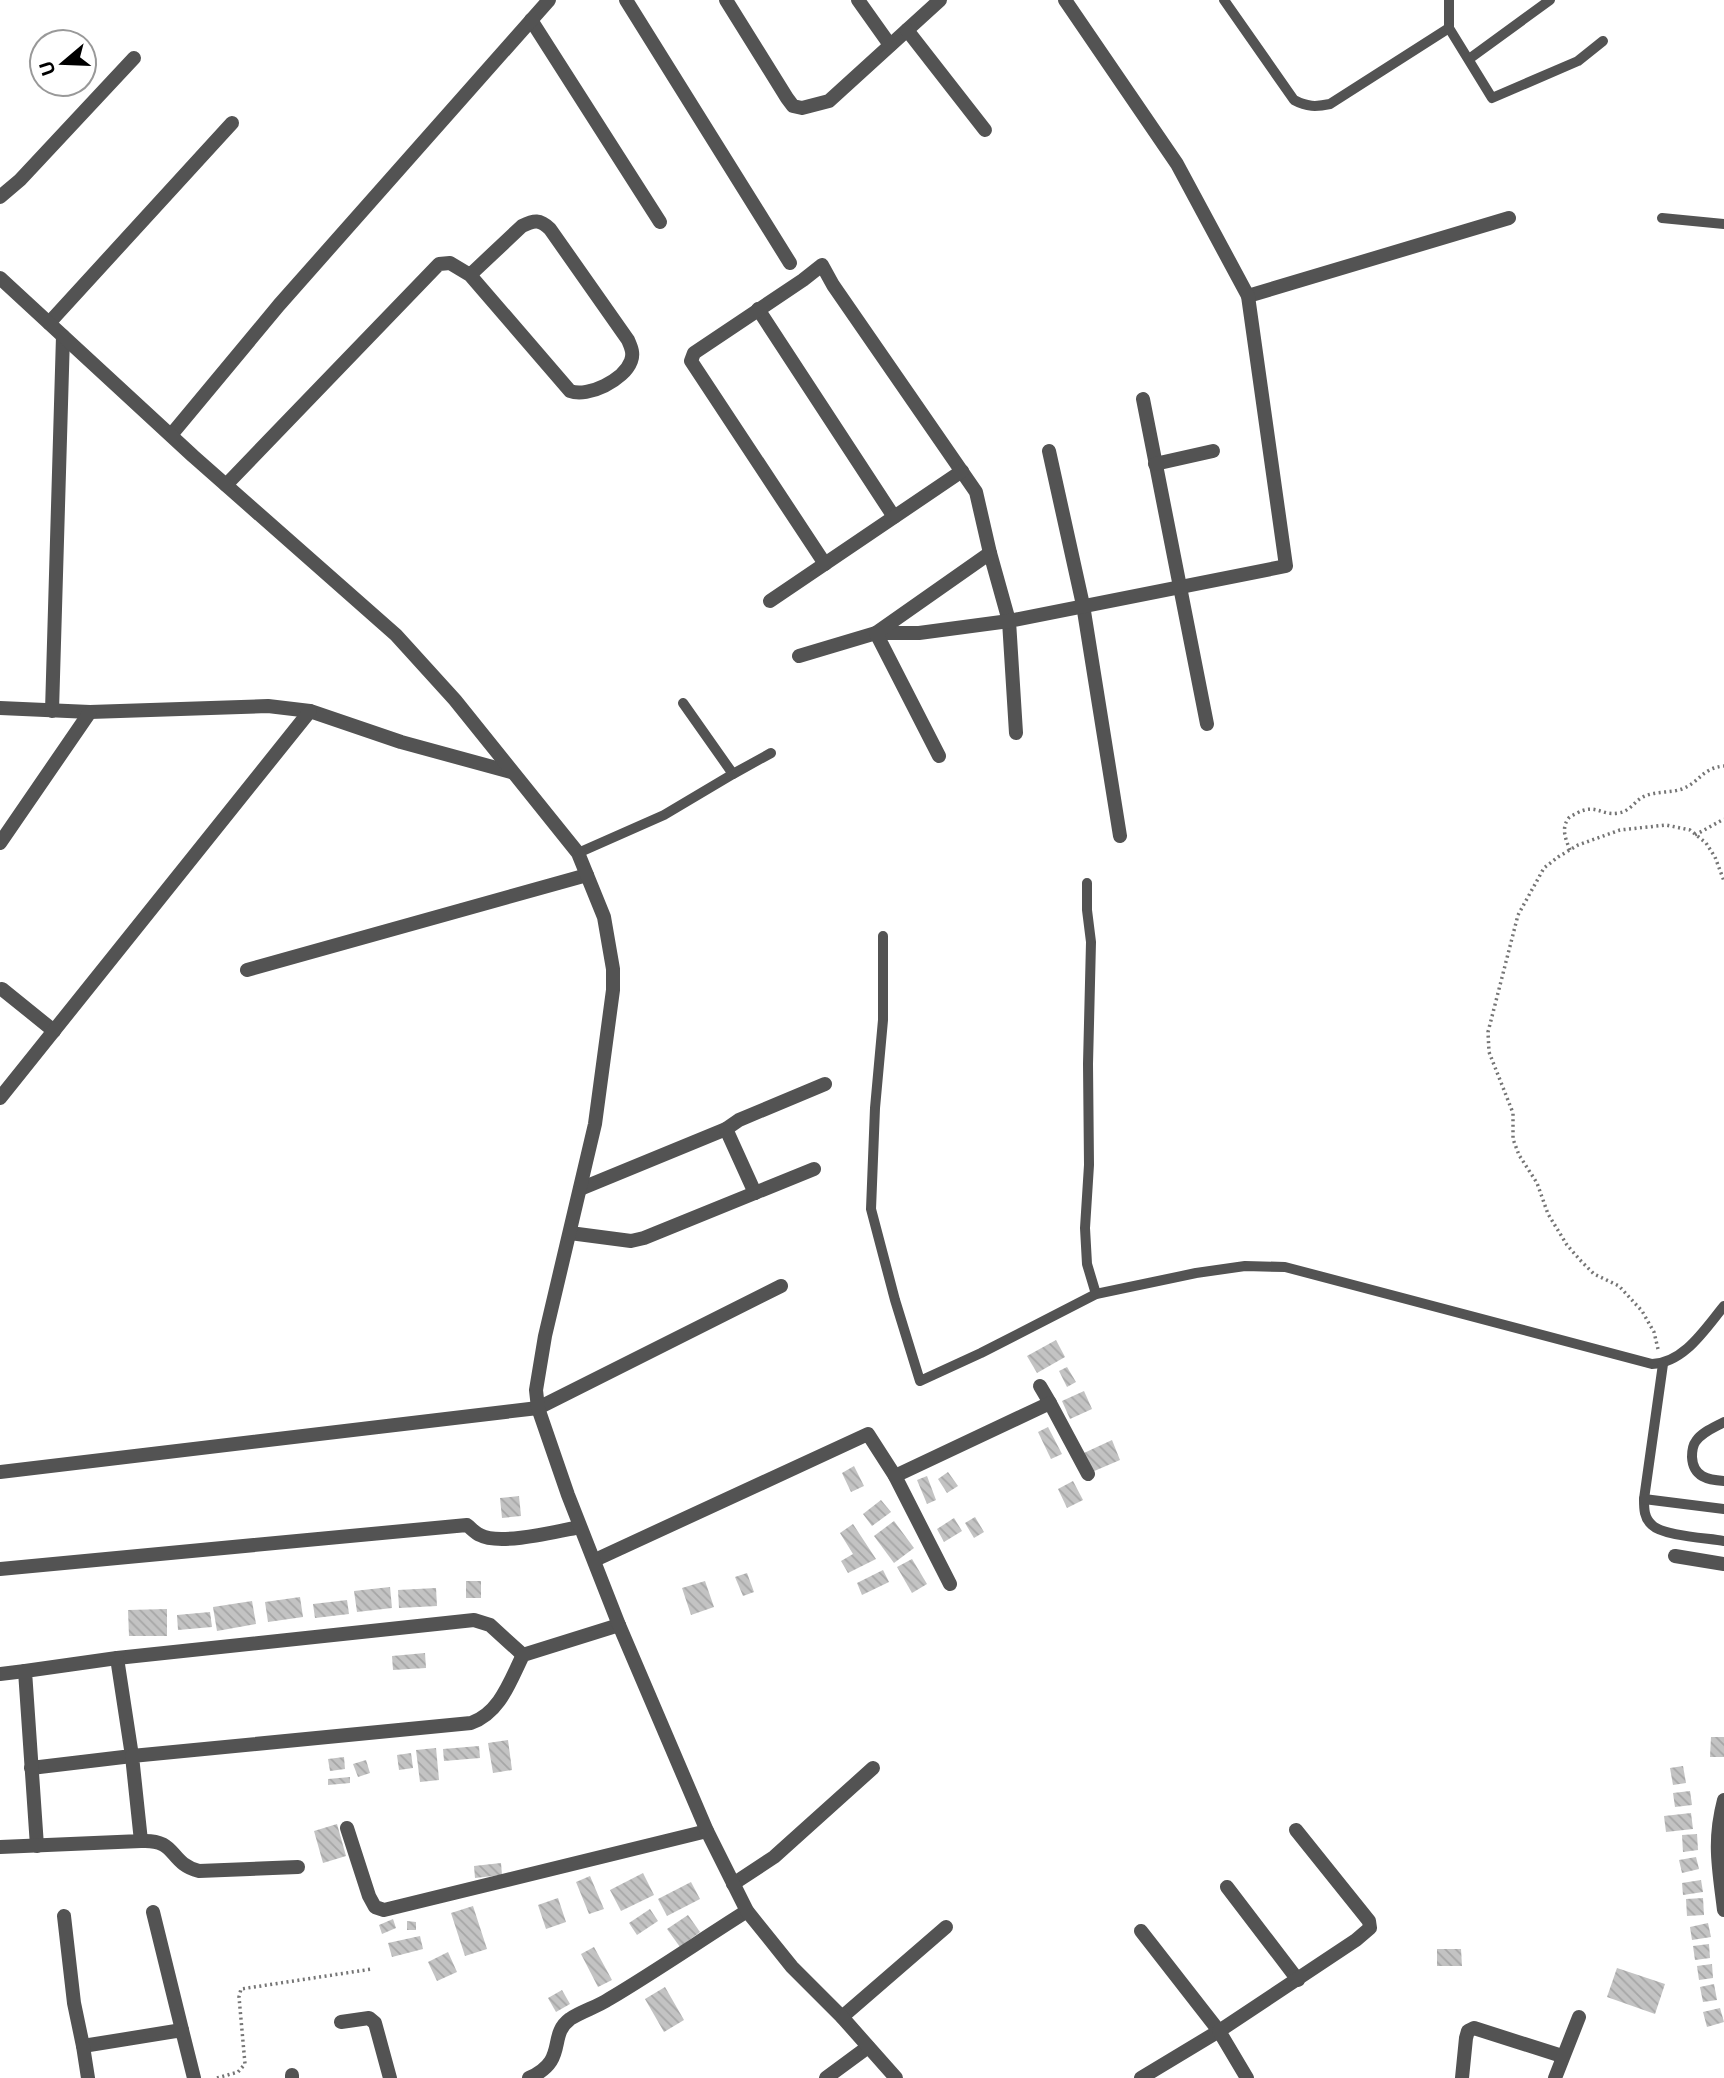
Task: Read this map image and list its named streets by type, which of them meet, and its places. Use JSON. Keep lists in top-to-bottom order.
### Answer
{
  "north": "left"
}
